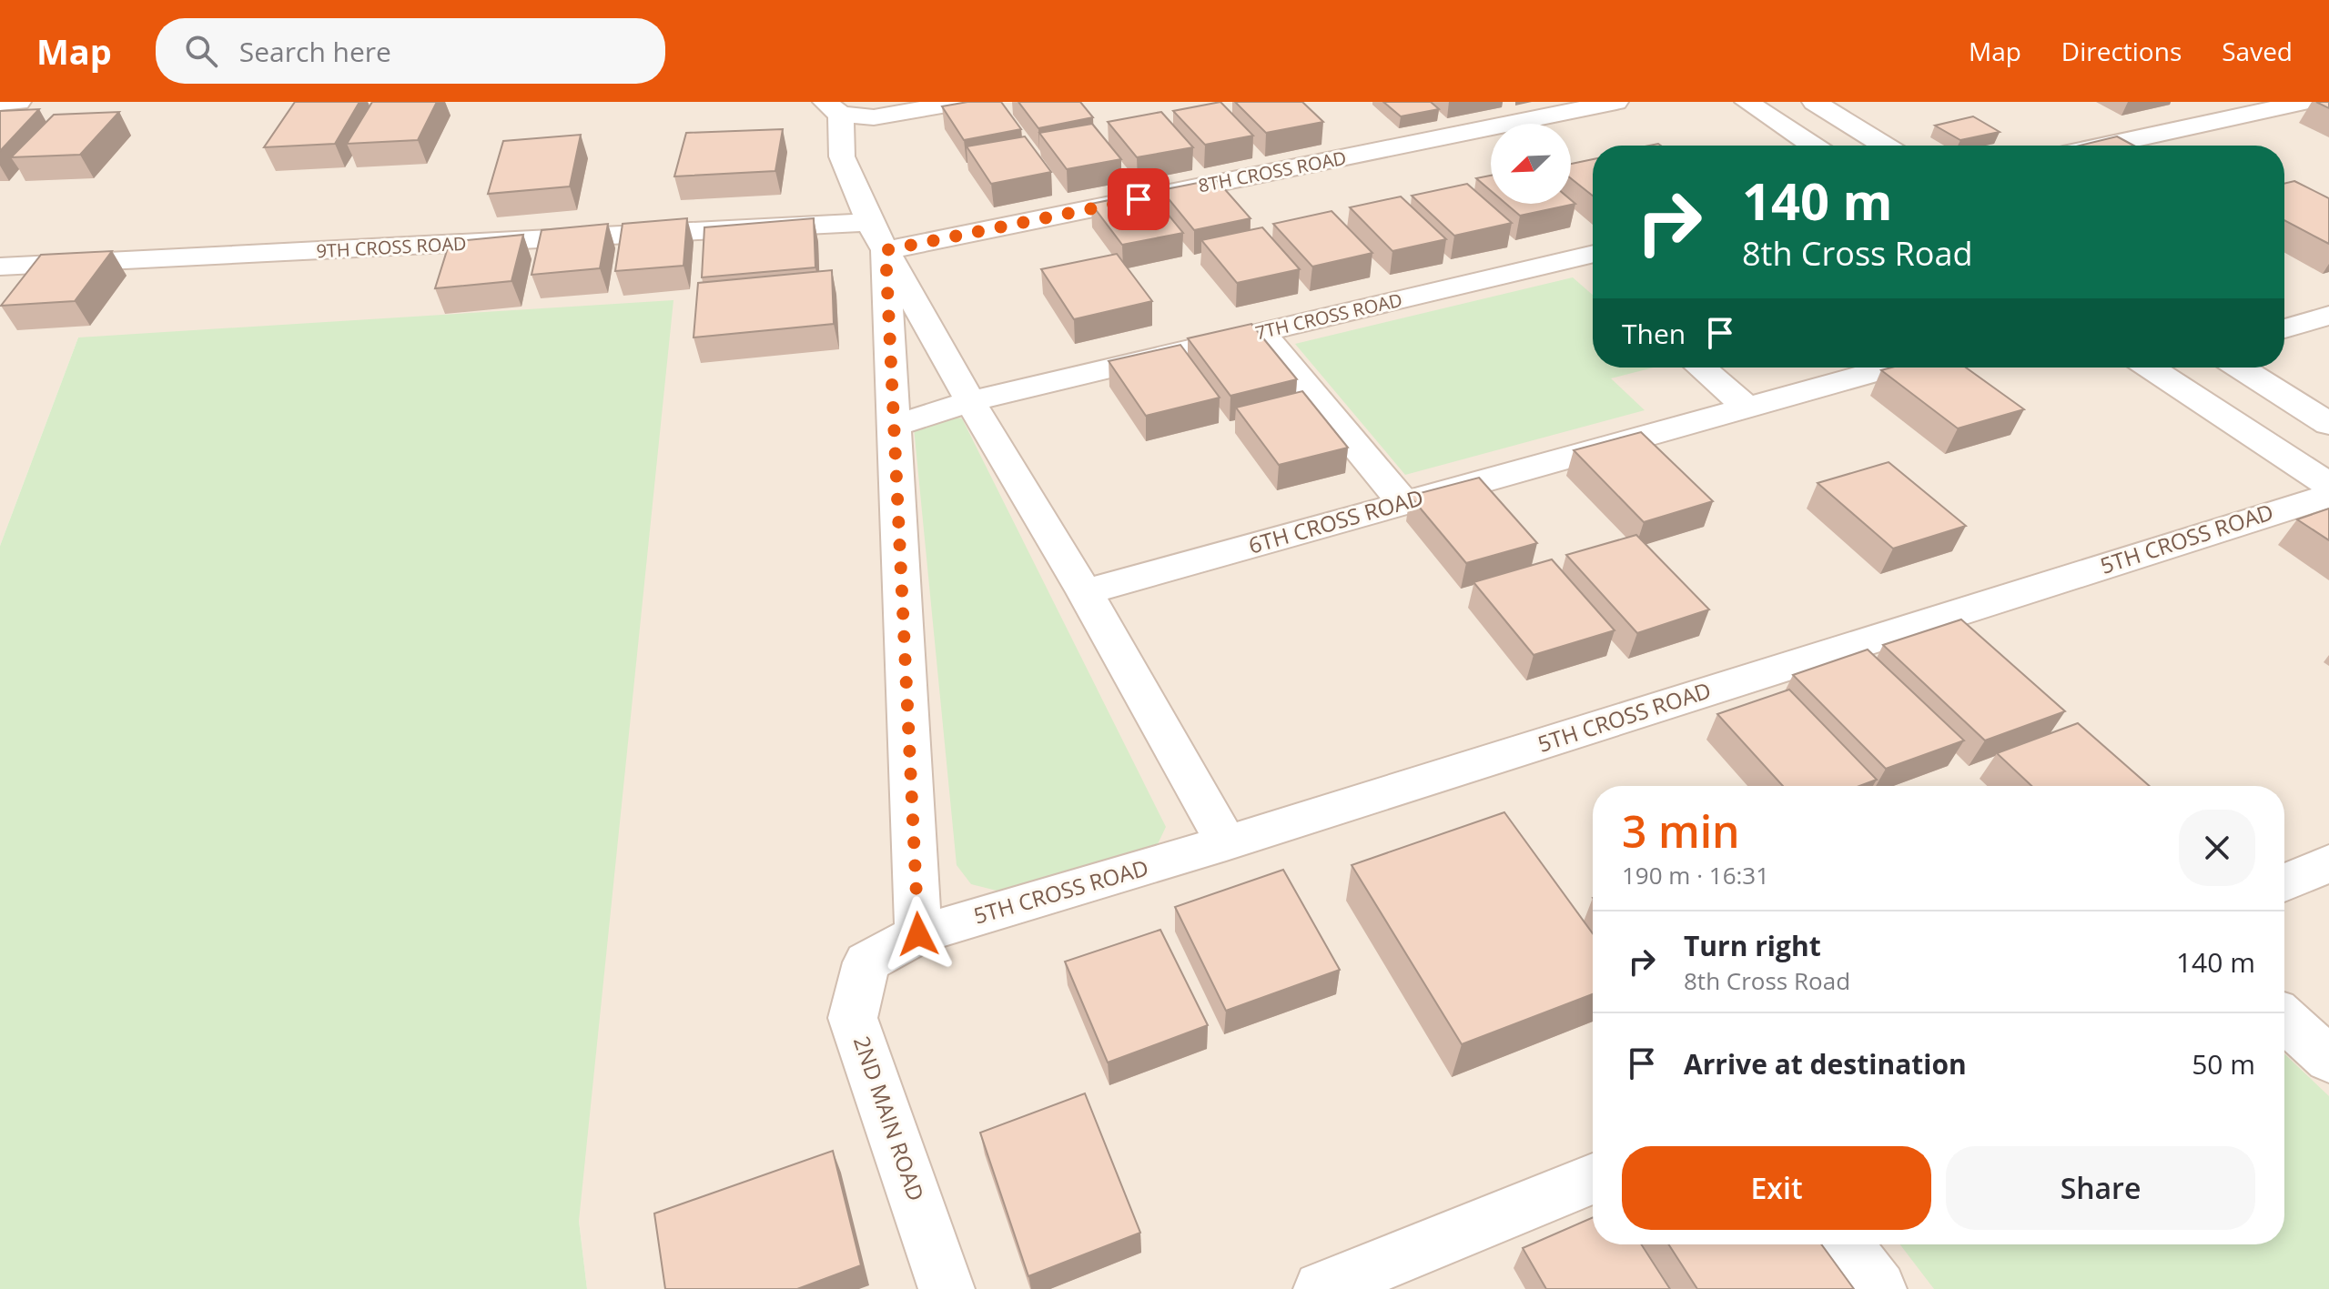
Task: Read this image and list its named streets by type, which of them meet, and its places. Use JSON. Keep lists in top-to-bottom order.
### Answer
{
  "streets": {
    "street": [
      "8TH CROSS ROAD",
      "9TH CROSS ROAD",
      "7TH CROSS ROAD",
      "6TH CROSS ROAD",
      "5TH CROSS ROAD",
      "2ND MAIN ROAD"
    ]
  },
  "crossings": [
    ["8TH CROSS ROAD", "9TH CROSS ROAD"],
    ["5TH CROSS ROAD", "2ND MAIN ROAD"]
  ],
  "north": "bottom left",
  "page": {
    "header": "Map",
    "search": "Search here",
    "nav": ["Map", "Directions", "Saved"],
    "turn": ["140 m", "8th Cross Road"],
    "then": "Then",
    "heading": ["3 min", "190 m · 16:31"],
    "list": [
      {
        "name": "Turn right",
        "note": "8th Cross Road",
        "value": "140 m"
      },
      {
        "name": "Arrive at destination",
        "value": "50 m"
      }
    ],
    "buttons": ["Exit", "Share"]
  }
}
